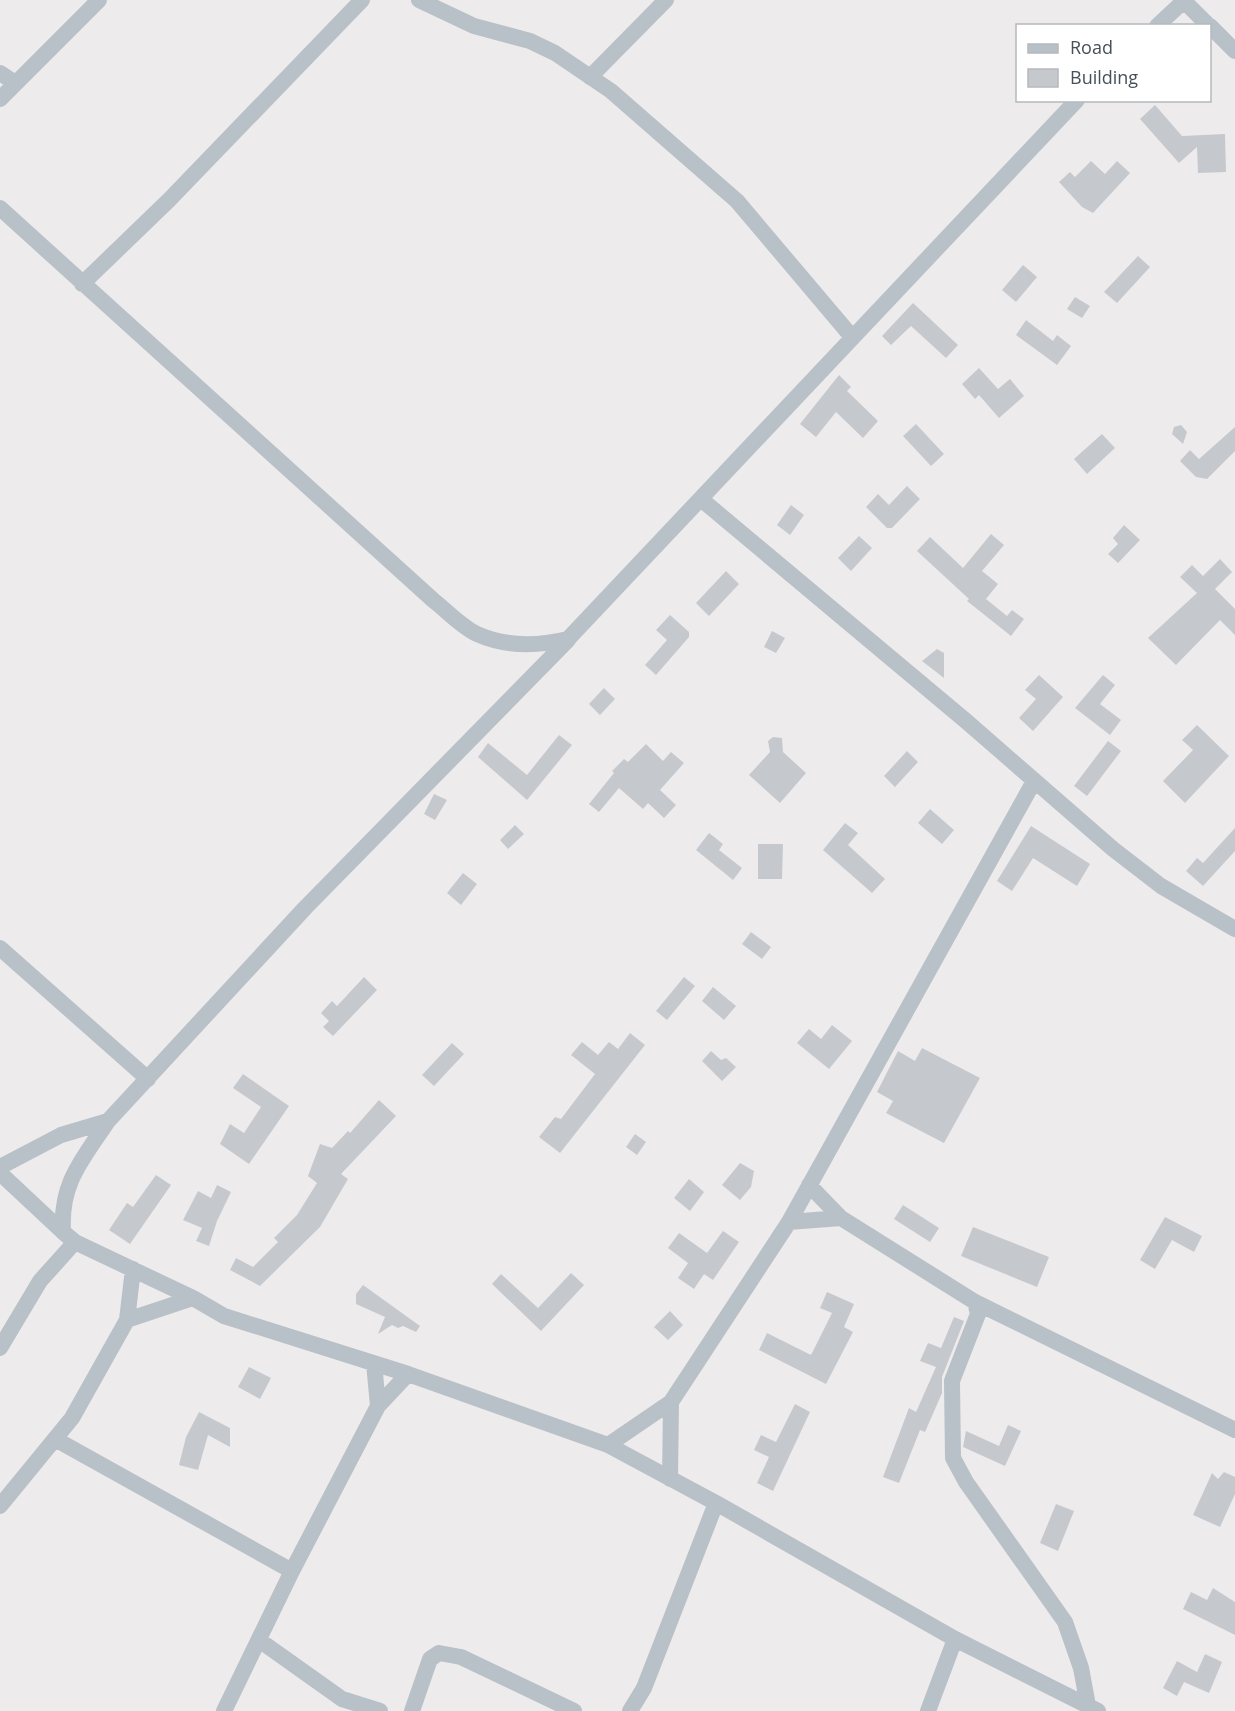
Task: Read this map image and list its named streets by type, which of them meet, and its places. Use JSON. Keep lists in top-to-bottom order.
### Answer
{
  "legend": ["Road", "Building"]
}
